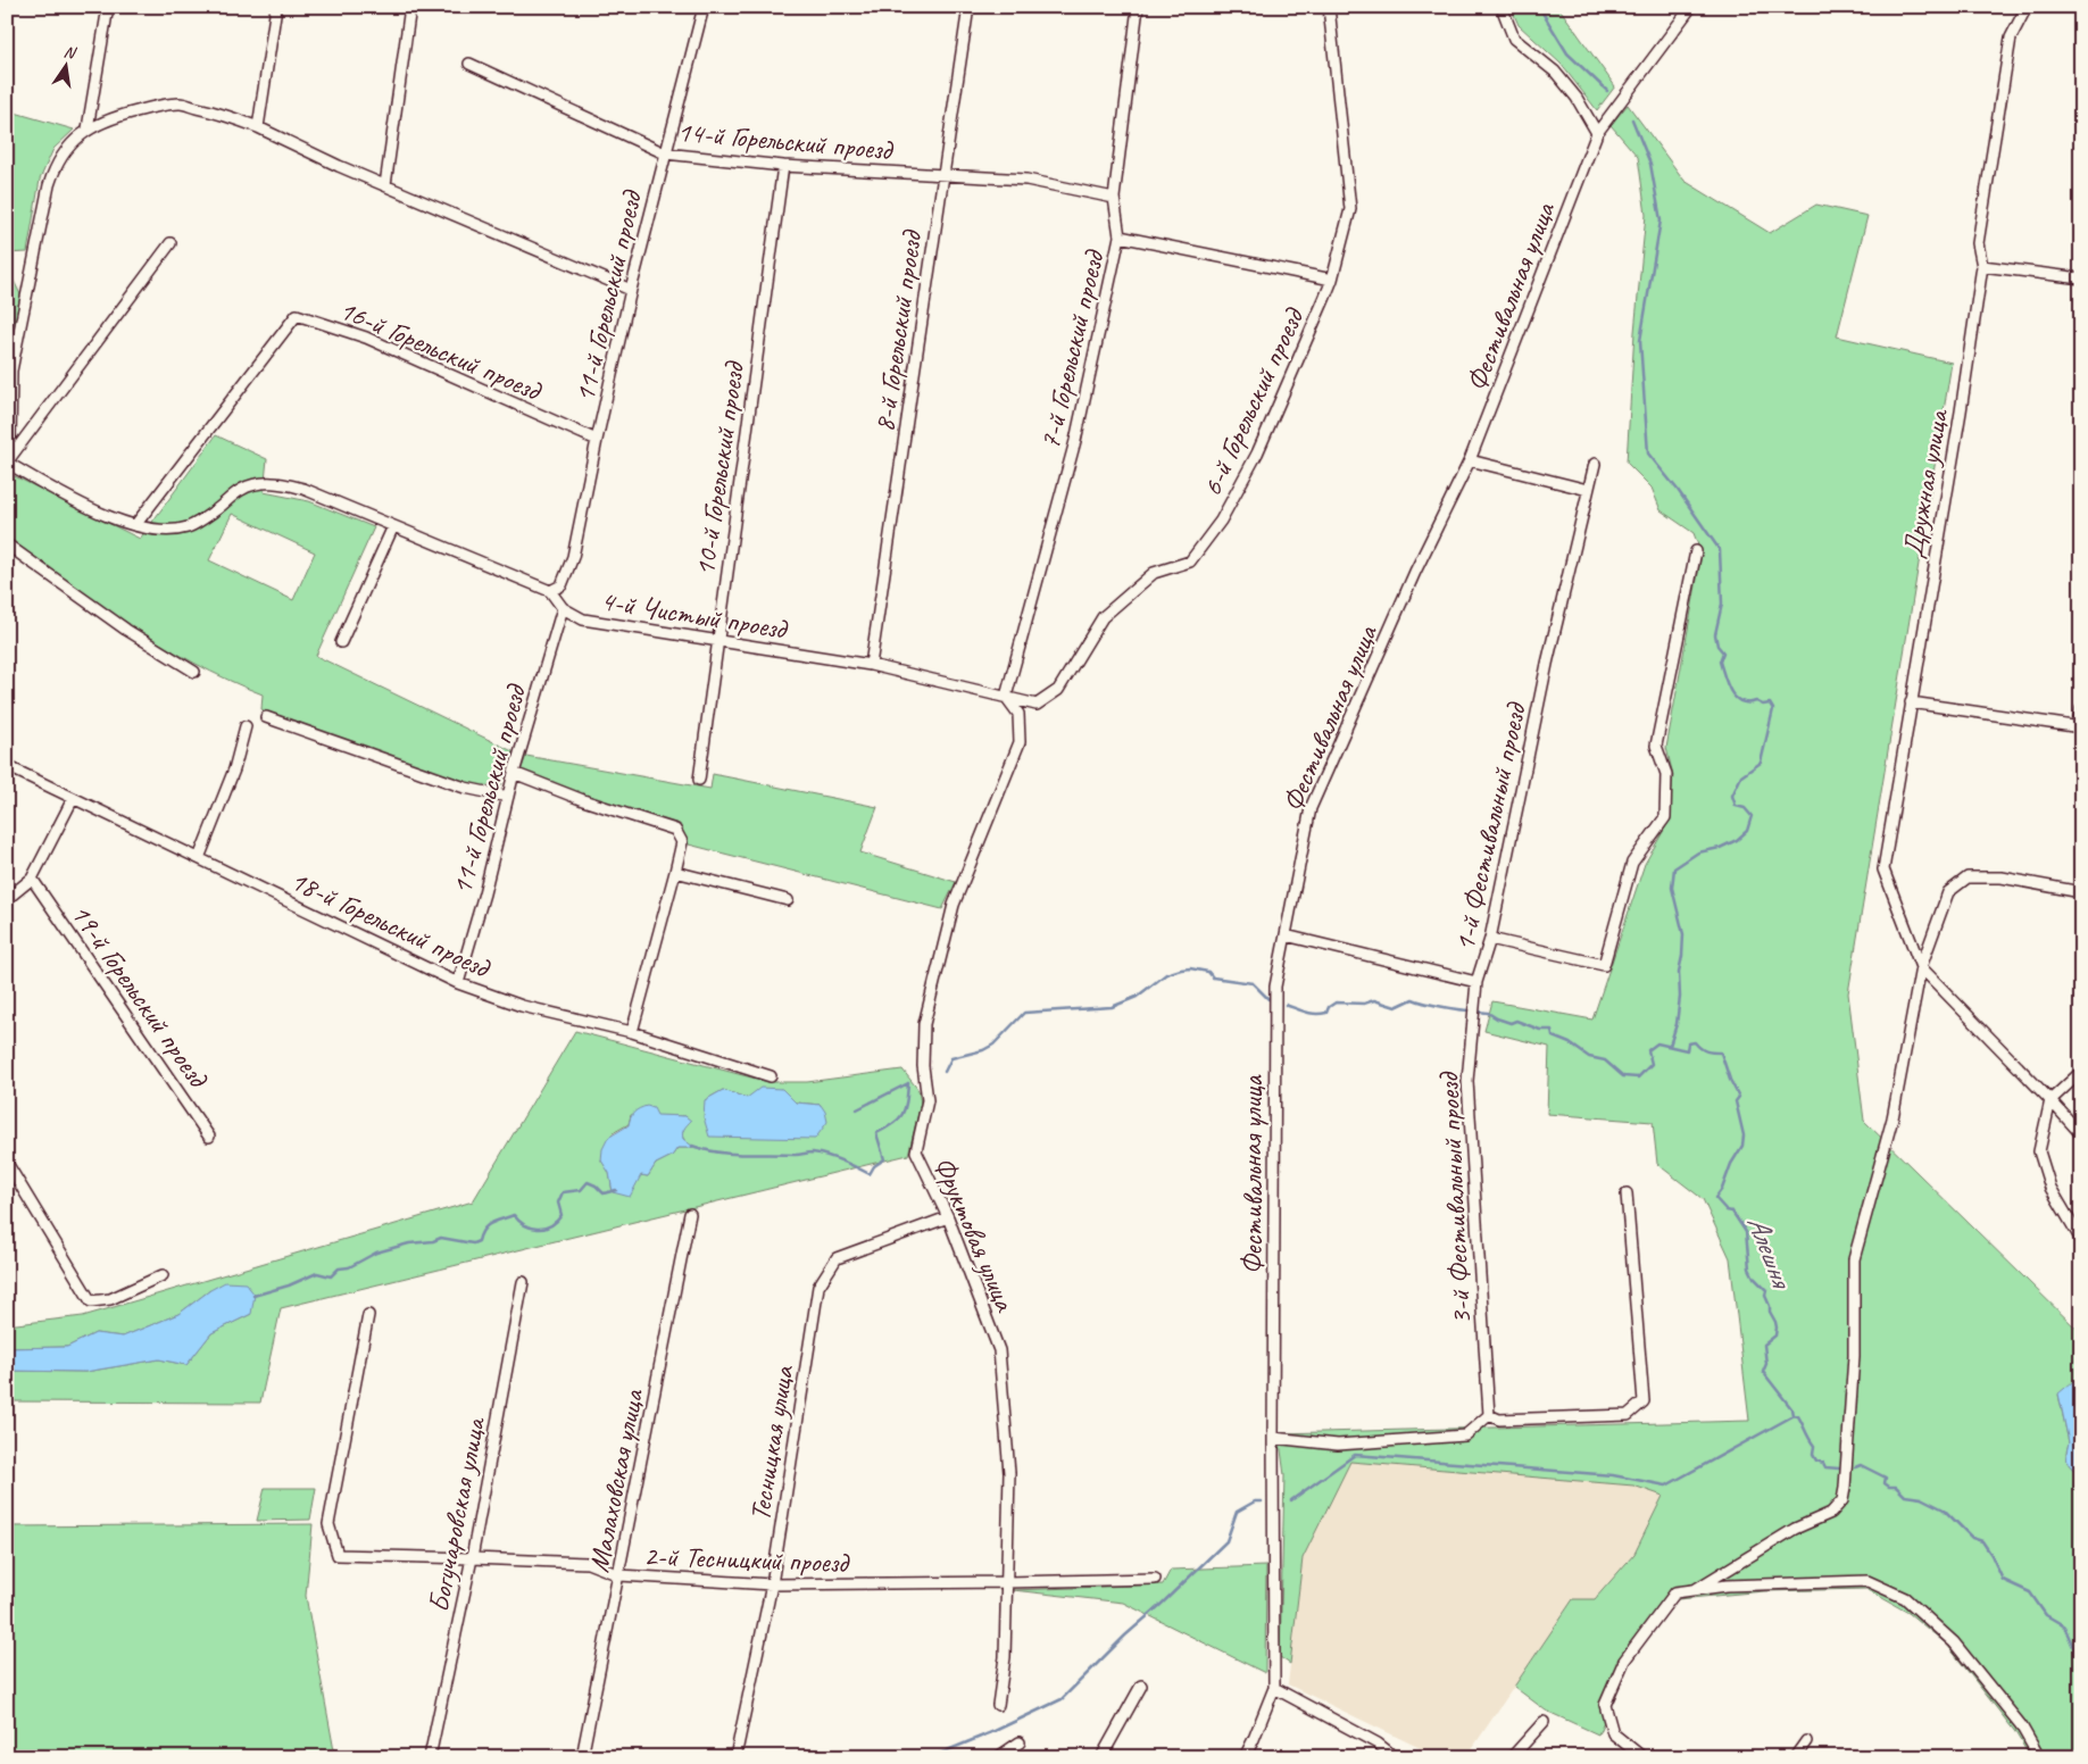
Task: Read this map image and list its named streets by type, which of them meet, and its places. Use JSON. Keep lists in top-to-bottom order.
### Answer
{
  "streets": {
    "street": [
      "14-й Горельский проезд",
      "11-й Горельский проезд",
      "Фестивальная улица",
      "8-й Горельский проезд",
      "16-й Горельский проезд",
      "7-й Горельский проезд",
      "6-й Горельский проезд",
      "10-й Горельский проезд",
      "Дружная улица",
      "4-й Чистый проезд",
      "1-й Фестивальный проезд",
      "18-й Горельский проезд",
      "19-й Горельский проезд",
      "3-й Фестивальный проезд",
      "Фруктовая улица",
      "Тесницкая улица",
      "Малаховская улица",
      "Богучаровская улица",
      "2-й Тесницкий проезд"
    ]
  },
  "crossings": [
    ["14-й Горельский проезд", "11-й Горельский проезд"],
    ["14-й Горельский проезд", "8-й Горельский проезд"],
    ["14-й Горельский проезд", "7-й Горельский проезд"],
    ["14-й Горельский проезд", "10-й Горельский проезд"],
    ["11-й Горельский проезд", "16-й Горельский проезд"],
    ["11-й Горельский проезд", "4-й Чистый проезд"],
    ["11-й Горельский проезд", "18-й Горельский проезд"],
    ["Фестивальная улица", "1-й Фестивальный проезд"],
    ["8-й Горельский проезд", "4-й Чистый проезд"],
    ["7-й Горельский проезд", "6-й Горельский проезд"],
    ["7-й Горельский проезд", "4-й Чистый проезд"],
    ["7-й Горельский проезд", "Фруктовая улица"],
    ["6-й Горельский проезд", "4-й Чистый проезд"],
    ["6-й Горельский проезд", "Фруктовая улица"],
    ["10-й Горельский проезд", "4-й Чистый проезд"],
    ["4-й Чистый проезд", "Фруктовая улица"],
    ["1-й Фестивальный проезд", "3-й Фестивальный проезд"],
    ["Фруктовая улица", "Тесницкая улица"],
    ["Фруктовая улица", "2-й Тесницкий проезд"],
    ["Тесницкая улица", "2-й Тесницкий проезд"],
    ["Малаховская улица", "2-й Тесницкий проезд"],
    ["Богучаровская улица", "2-й Тесницкий проезд"]
  ],
  "water": ["Алешня"],
  "north": "top"
}
